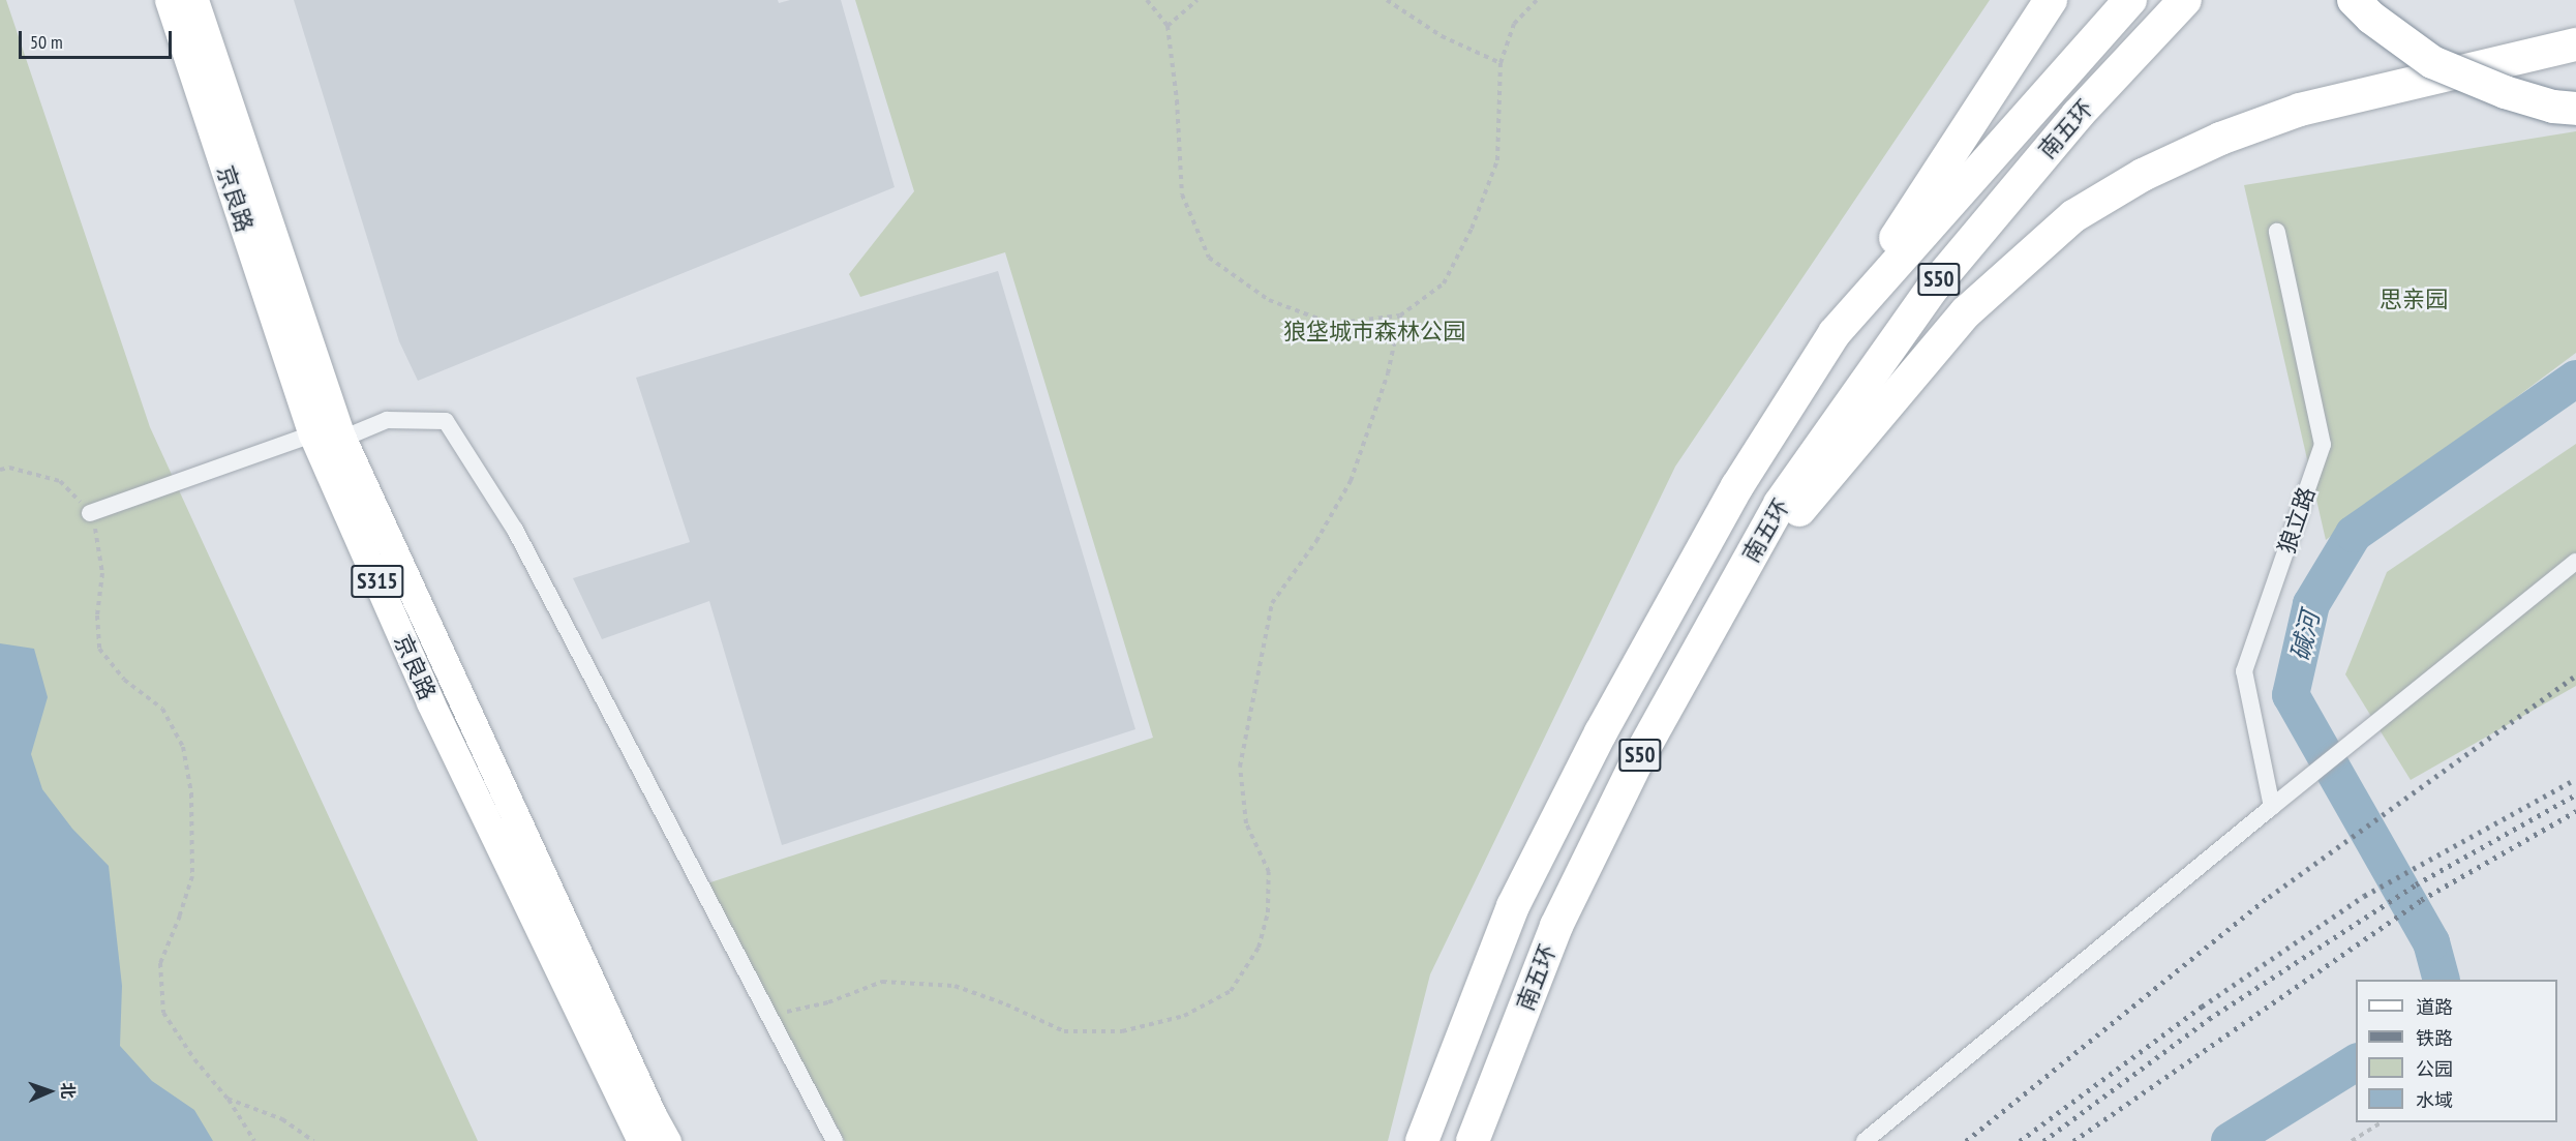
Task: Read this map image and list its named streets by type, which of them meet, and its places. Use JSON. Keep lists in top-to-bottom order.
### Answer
{
  "streets": {
    "highway": ["南五环", "S50"],
    "main road": ["京良路", "S315"],
    "street": ["狼立路"]
  },
  "water": ["碱河"],
  "parks": ["思亲园", "狼垡城市森林公园"],
  "legend": [
    "道路",
    "铁路",
    "公园",
    "水域"
  ],
  "scale_bar": "50 m",
  "north": "right"
}
